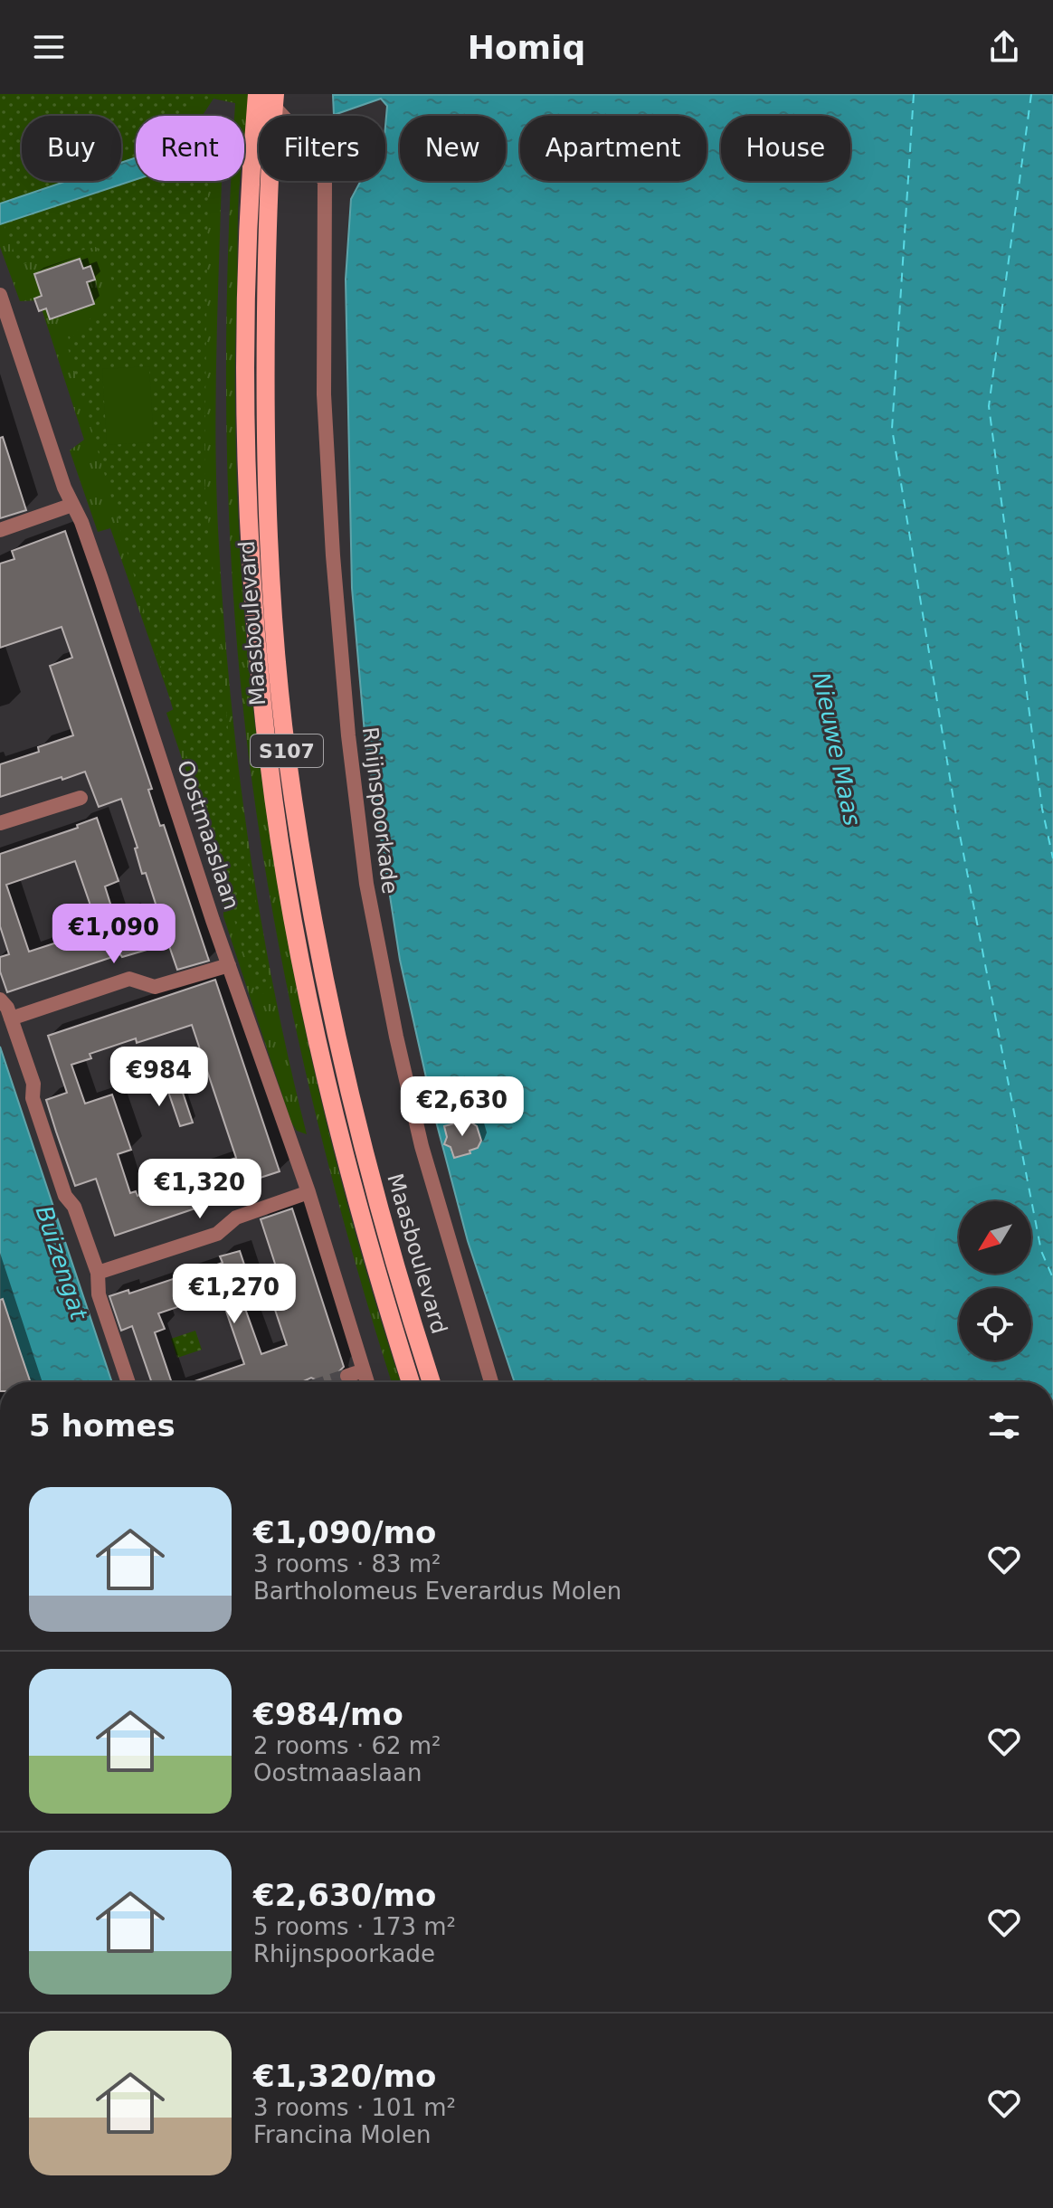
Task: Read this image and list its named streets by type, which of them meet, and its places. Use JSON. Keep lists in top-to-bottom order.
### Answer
{
  "streets": {
    "main road": ["Maasboulevard", "S107"],
    "street": ["Rhijnspoorkade", "Oostmaaslaan"]
  },
  "crossings": [
    ["Maasboulevard", "Rhijnspoorkade"]
  ],
  "water": ["Nieuwe Maas", "Buizengat"],
  "north": "bottom left",
  "page": {
    "header": "Homiq",
    "chip": [
      "Buy",
      "Rent",
      "Filters",
      "New",
      "Apartment",
      "House"
    ],
    "price": [
      "€1,090",
      "€984",
      "€2,630",
      "€1,320",
      "€1,270"
    ],
    "heading": "5 homes",
    "list": [
      {
        "name": "€1,090/mo",
        "note": "3 rooms · 83 m² · Bartholomeus Everardus Molen"
      },
      {
        "name": "€984/mo",
        "note": "2 rooms · 62 m² · Oostmaaslaan"
      },
      {
        "name": "€2,630/mo",
        "note": "5 rooms · 173 m² · Rhijnspoorkade"
      },
      {
        "name": "€1,320/mo",
        "note": "3 rooms · 101 m² · Francina Molen"
      }
    ]
  }
}
